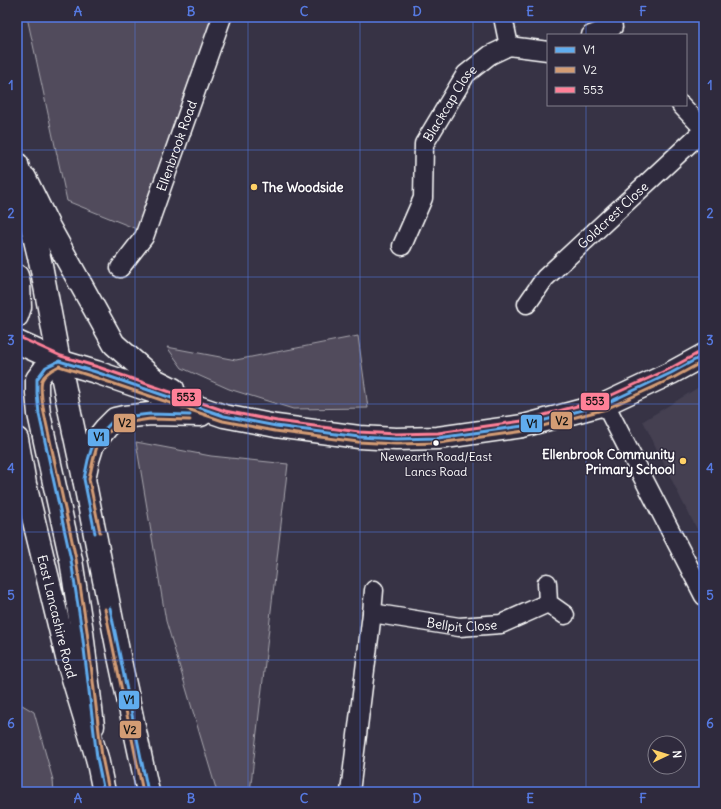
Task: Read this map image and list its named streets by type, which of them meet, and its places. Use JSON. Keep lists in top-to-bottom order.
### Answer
{
  "streets": {
    "main road": ["East Lancashire Road"],
    "street": [
      "Blackcap Close",
      "Ellenbrook Road",
      "Goldcrest Close",
      "Bellpit Close"
    ]
  },
  "places": ["The Woodside", "Newearth Road/East Lancs Road", "Ellenbrook Community Primary School"],
  "lines": ["transit line 553", "transit line V1", "transit line V2"],
  "legend": ["V1", "V2", "553"],
  "north": "right",
  "grid": {
    "columns": [
      "A",
      "B",
      "C",
      "D",
      "E",
      "F"
    ],
    "rows": [
      "1",
      "2",
      "3",
      "4",
      "5",
      "6"
    ]
  }
}
